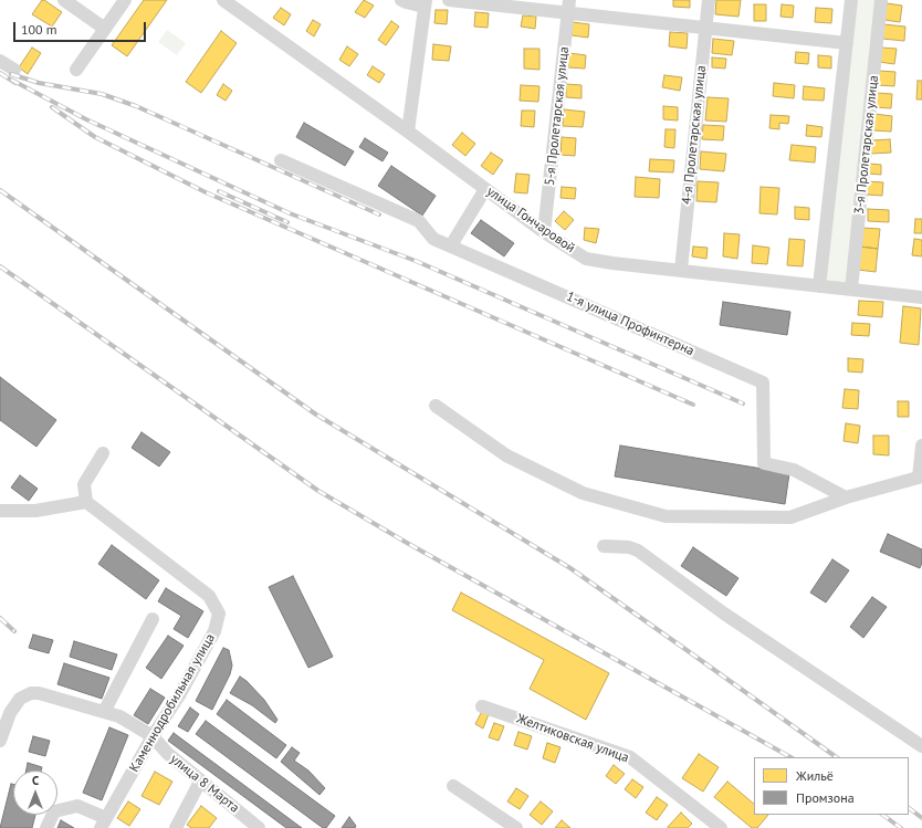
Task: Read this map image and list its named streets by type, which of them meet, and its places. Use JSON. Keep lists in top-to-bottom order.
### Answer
{
  "streets": {
    "street": [
      "5-я Пролетарская улица",
      "4-я Пролетарская улица",
      "3-я Пролетарская улица",
      "улица Гончаровой",
      "1-я улица Профинтерна",
      "Каменнодробильная улица",
      "Желтиковская улица",
      "улица 8 Марта"
    ]
  },
  "crossings": [
    ["5-я Пролетарская улица", "улица Гончаровой"],
    ["4-я Пролетарская улица", "улица Гончаровой"],
    ["3-я Пролетарская улица", "улица Гончаровой"],
    ["Каменнодробильная улица", "улица 8 Марта"]
  ],
  "legend": ["Жильё", "Промзона"],
  "scale_bar": "100 m",
  "north": "top"
}
